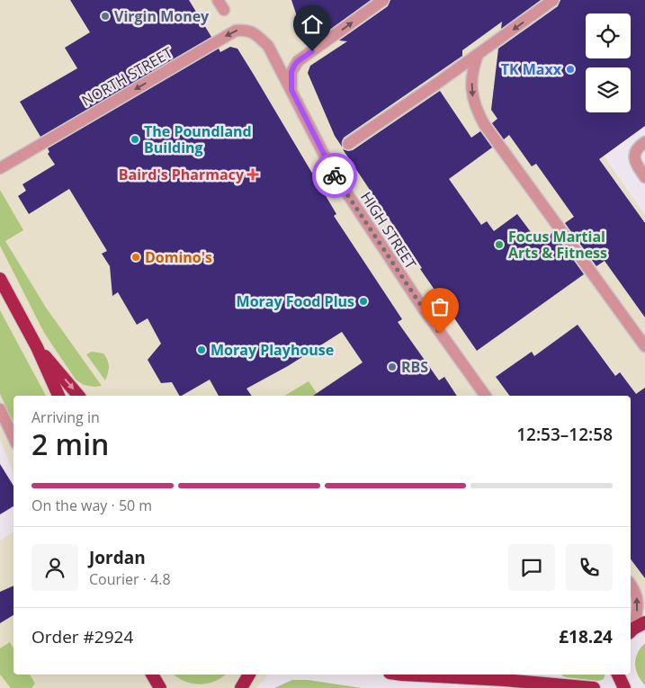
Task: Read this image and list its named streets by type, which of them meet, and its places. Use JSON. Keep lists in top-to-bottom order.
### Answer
{
  "streets": {
    "street": ["NORTH STREET", "HIGH STREET"]
  },
  "crossings": [
    ["NORTH STREET", "HIGH STREET"]
  ],
  "one_way": ["NORTH STREET"],
  "places": {
    "other": [
      "Virgin Money",
      "TK Maxx",
      "The Poundland Building",
      "Focus Martial Arts & Fitness",
      "Domino's",
      "Moray Food Plus",
      "Moray Playhouse",
      "RBS"
    ],
    "health": ["Baird's Pharmacy"]
  },
  "page": {
    "heading": ["2 min", "Arriving in", "12:53–12:58"],
    "panel": [
      "Jordan",
      "Courier · 4.8",
      "Order #2924",
      "£18.24"
    ],
    "bar": "On the way · 50 m"
  }
}
